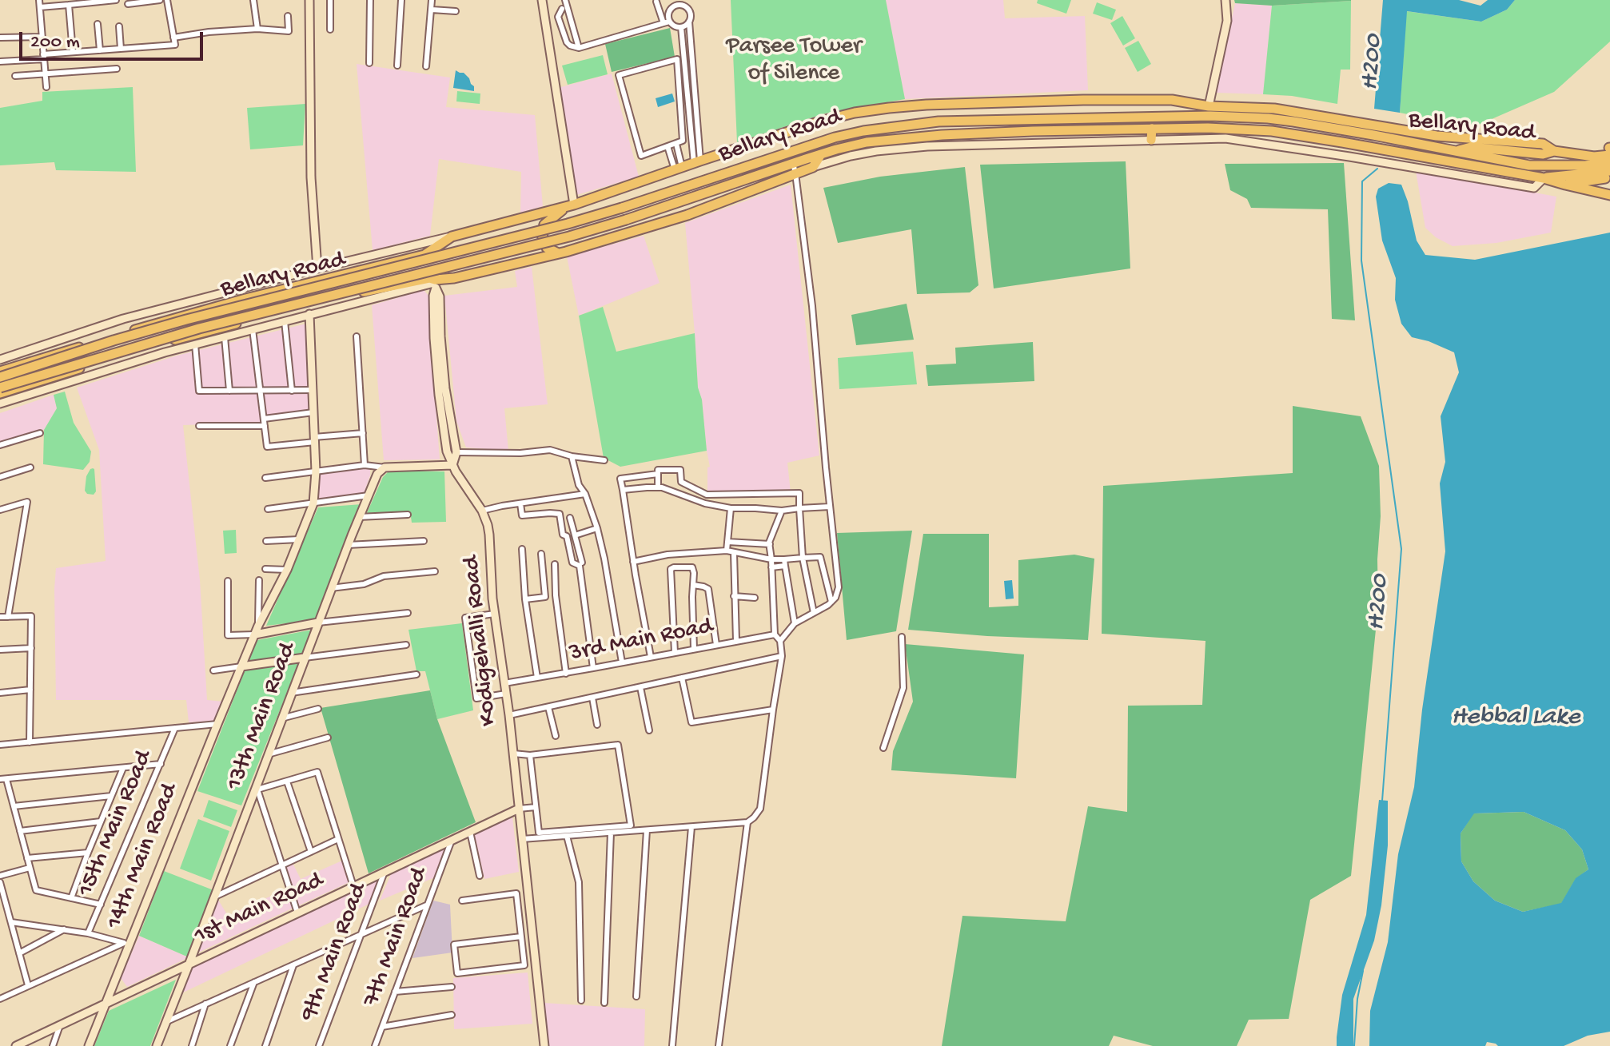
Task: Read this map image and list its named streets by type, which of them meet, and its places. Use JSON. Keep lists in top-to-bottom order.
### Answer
{
  "streets": {
    "highway": ["Bellary Road"],
    "street": [
      "Kodigehalli Road",
      "3rd Main Road",
      "13th Main Road",
      "15th Main Road",
      "14th Main Road",
      "1st Main Road",
      "7th Main Road",
      "9th Main Road"
    ]
  },
  "crossings": [
    ["Bellary Road", "Kodigehalli Road"],
    ["Kodigehalli Road", "3rd Main Road"],
    ["Kodigehalli Road", "1st Main Road"],
    ["13th Main Road", "1st Main Road"],
    ["14th Main Road", "1st Main Road"],
    ["1st Main Road", "7th Main Road"],
    ["1st Main Road", "9th Main Road"]
  ],
  "water": ["H200", "Hebbal Lake"],
  "parks": ["Parsee Tower of Silence"],
  "scale_bar": "200 m"
}
